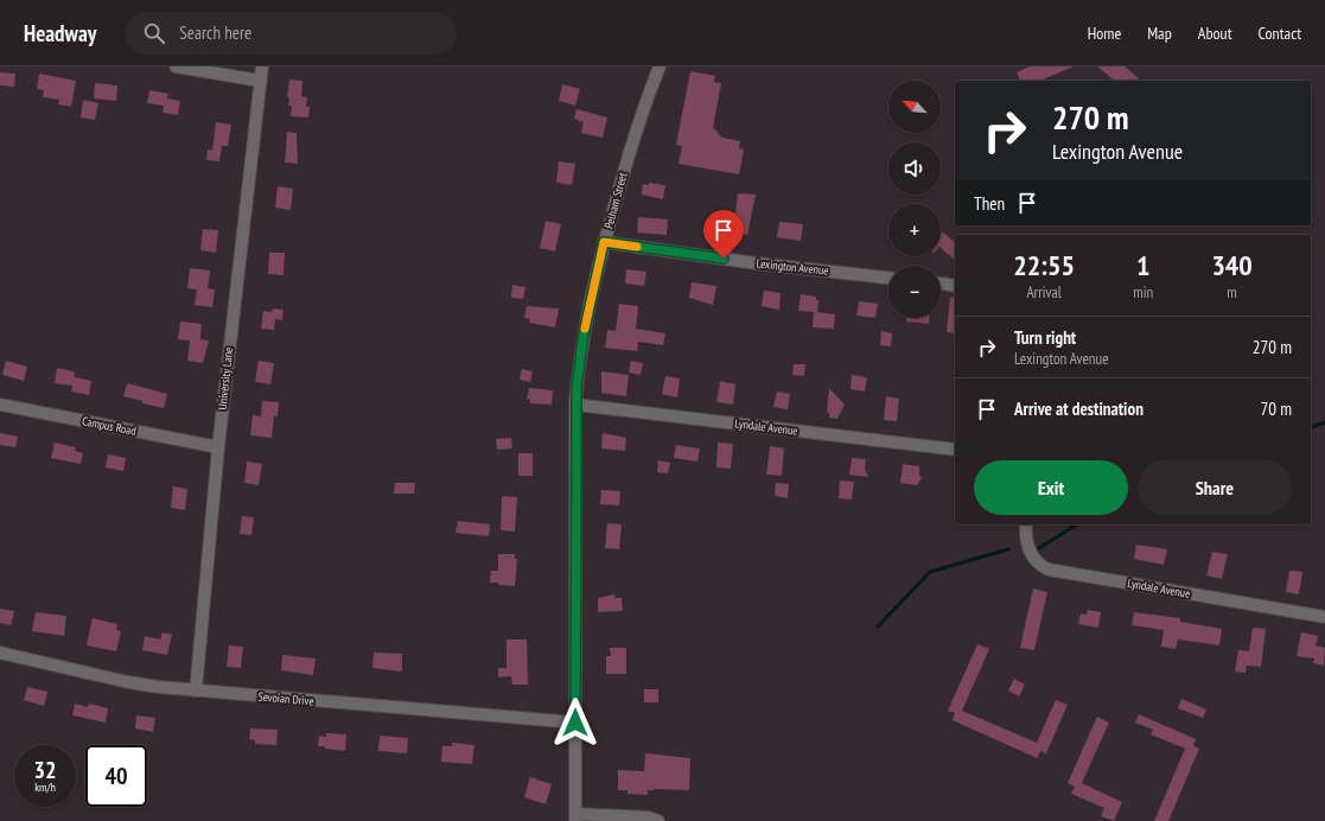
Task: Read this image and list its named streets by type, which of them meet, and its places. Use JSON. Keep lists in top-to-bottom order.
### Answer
{
  "streets": {
    "street": [
      "Pelham Street",
      "Lexington Avenue",
      "University Lane",
      "Campus Road",
      "Lyndale Avenue",
      "Sevoian Drive"
    ]
  },
  "crossings": [
    ["Pelham Street", "Lexington Avenue"],
    ["Pelham Street", "Lyndale Avenue"],
    ["Pelham Street", "Sevoian Drive"],
    ["University Lane", "Campus Road"],
    ["University Lane", "Sevoian Drive"]
  ],
  "north": "top left",
  "page": {
    "header": "Headway",
    "search": "Search here",
    "nav": [
      "Home",
      "Map",
      "About",
      "Contact"
    ],
    "map_buttons": ["+", "−"],
    "turn": ["270 m", "Lexington Avenue"],
    "then": "Then",
    "eta": [
      "22:55",
      "Arrival",
      "1",
      "min",
      "340",
      "m"
    ],
    "list": [
      {
        "name": "Turn right",
        "note": "Lexington Avenue",
        "value": "270 m"
      },
      {
        "name": "Arrive at destination",
        "value": "70 m"
      }
    ],
    "buttons": ["Exit", "Share"],
    "speed": "32 km/h",
    "limit": "40"
  }
}
